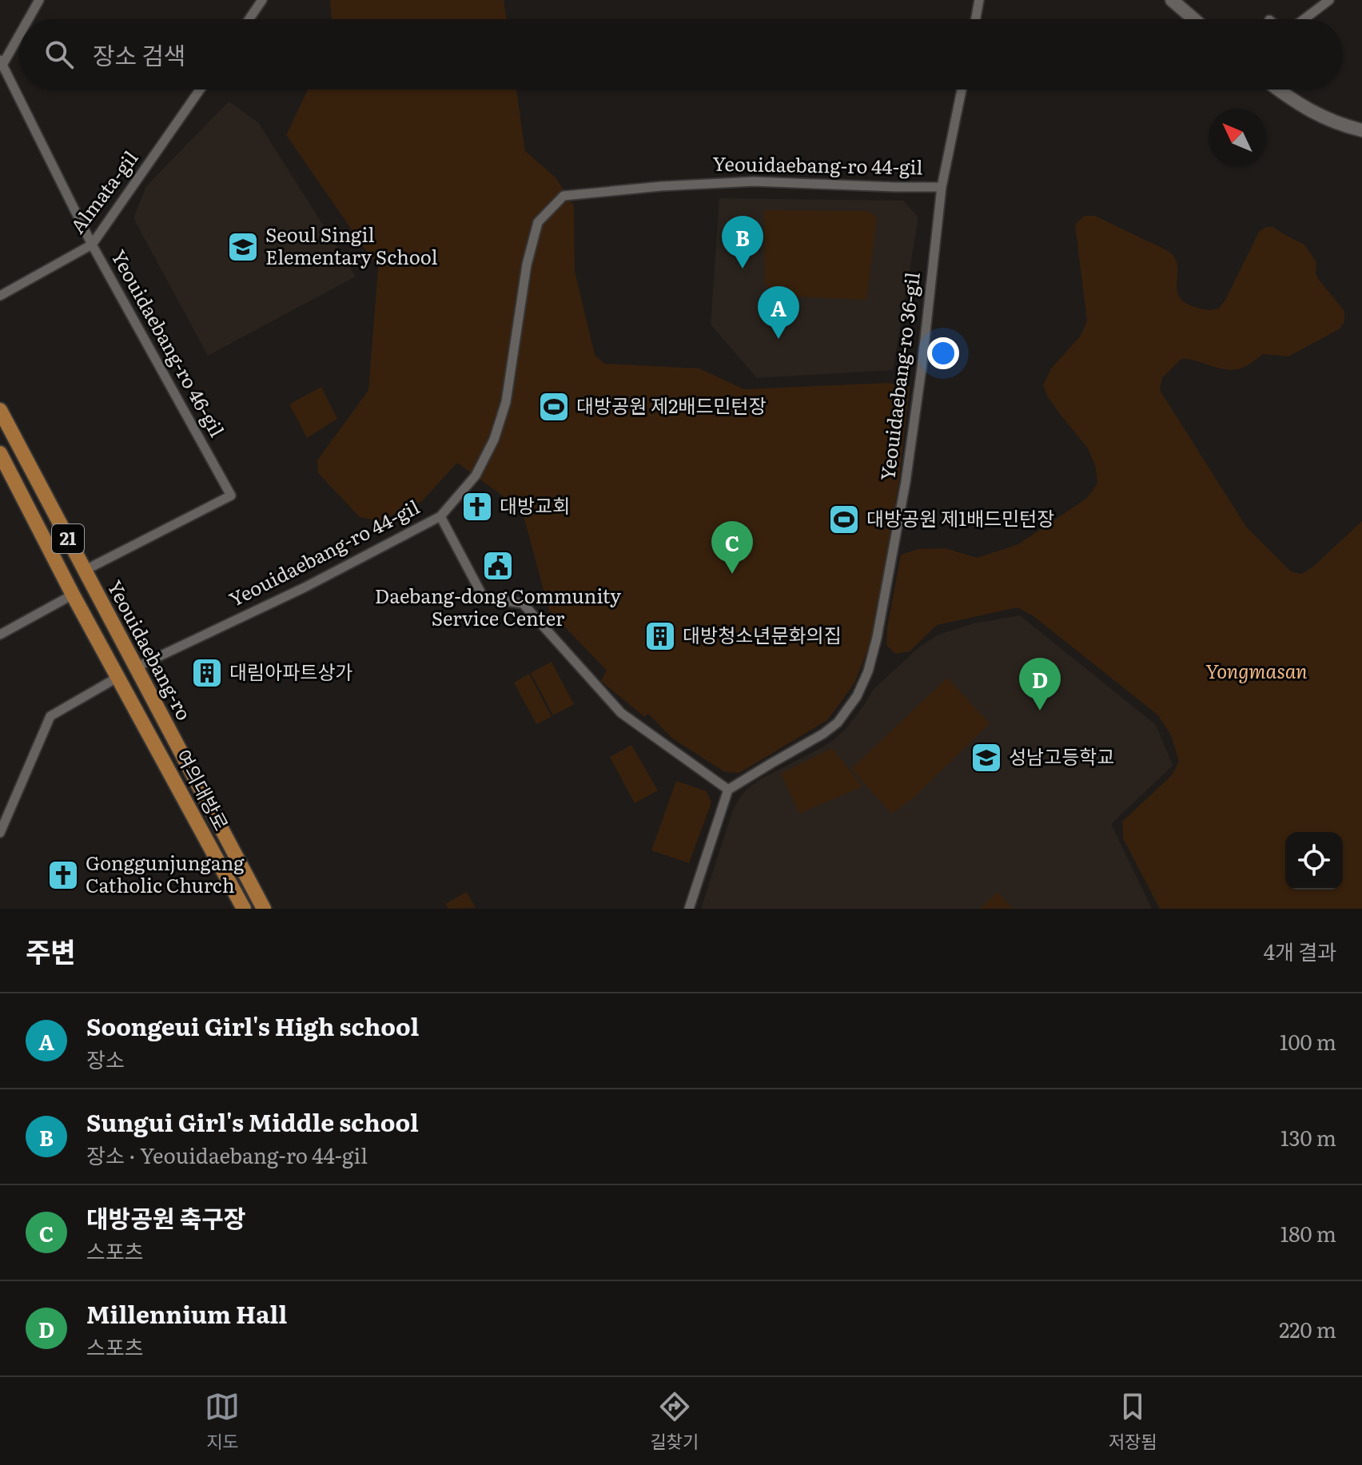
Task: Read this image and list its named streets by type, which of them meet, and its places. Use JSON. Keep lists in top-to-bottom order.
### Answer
{
  "streets": {
    "main road": ["21", "Yeouidaebang-ro", "여의대방로"],
    "street": [
      "Yeouidaebang-ro 44-gil",
      "Almata-gil",
      "Yeouidaebang-ro 46-gil",
      "Yeouidaebang-ro 36-gil"
    ]
  },
  "crossings": [
    ["Yeouidaebang-ro 44-gil", "Yeouidaebang-ro 36-gil"],
    ["Yeouidaebang-ro 44-gil", "Yeouidaebang-ro"],
    ["Yeouidaebang-ro 44-gil", "여의대방로"],
    ["Almata-gil", "Yeouidaebang-ro 46-gil"],
    ["Yeouidaebang-ro 46-gil", "Yeouidaebang-ro"]
  ],
  "parks": ["Yongmasan"],
  "places": {
    "school or university": ["Seoul Singil Elementary School", "성남고등학교"],
    "sports": ["대방공원 제2배드민턴장", "대방공원 제1배드민턴장"],
    "church": ["대방교회", "Gonggunjungang Catholic Church"],
    "public building": ["Daebang-dong Community Service Center"],
    "building": ["대방청소년문화의집", "대림아파트상가"]
  },
  "north": "top left",
  "page": {
    "search": "장소 검색",
    "pins": [
      "B",
      "A",
      "C",
      "D"
    ],
    "heading": ["주변", "4개 결과"],
    "list": [
      {
        "mark": "A",
        "name": "Soongeui Girl's High school",
        "note": "장소",
        "value": "100 m"
      },
      {
        "mark": "B",
        "name": "Sungui Girl's Middle school",
        "note": "장소 · Yeouidaebang-ro 44-gil",
        "value": "130 m"
      },
      {
        "mark": "C",
        "name": "대방공원 축구장",
        "note": "스포츠",
        "value": "180 m"
      },
      {
        "mark": "D",
        "name": "Millennium Hall",
        "note": "스포츠",
        "value": "220 m"
      }
    ],
    "nav": ["지도", "길찾기", "저장됨"]
  }
}
